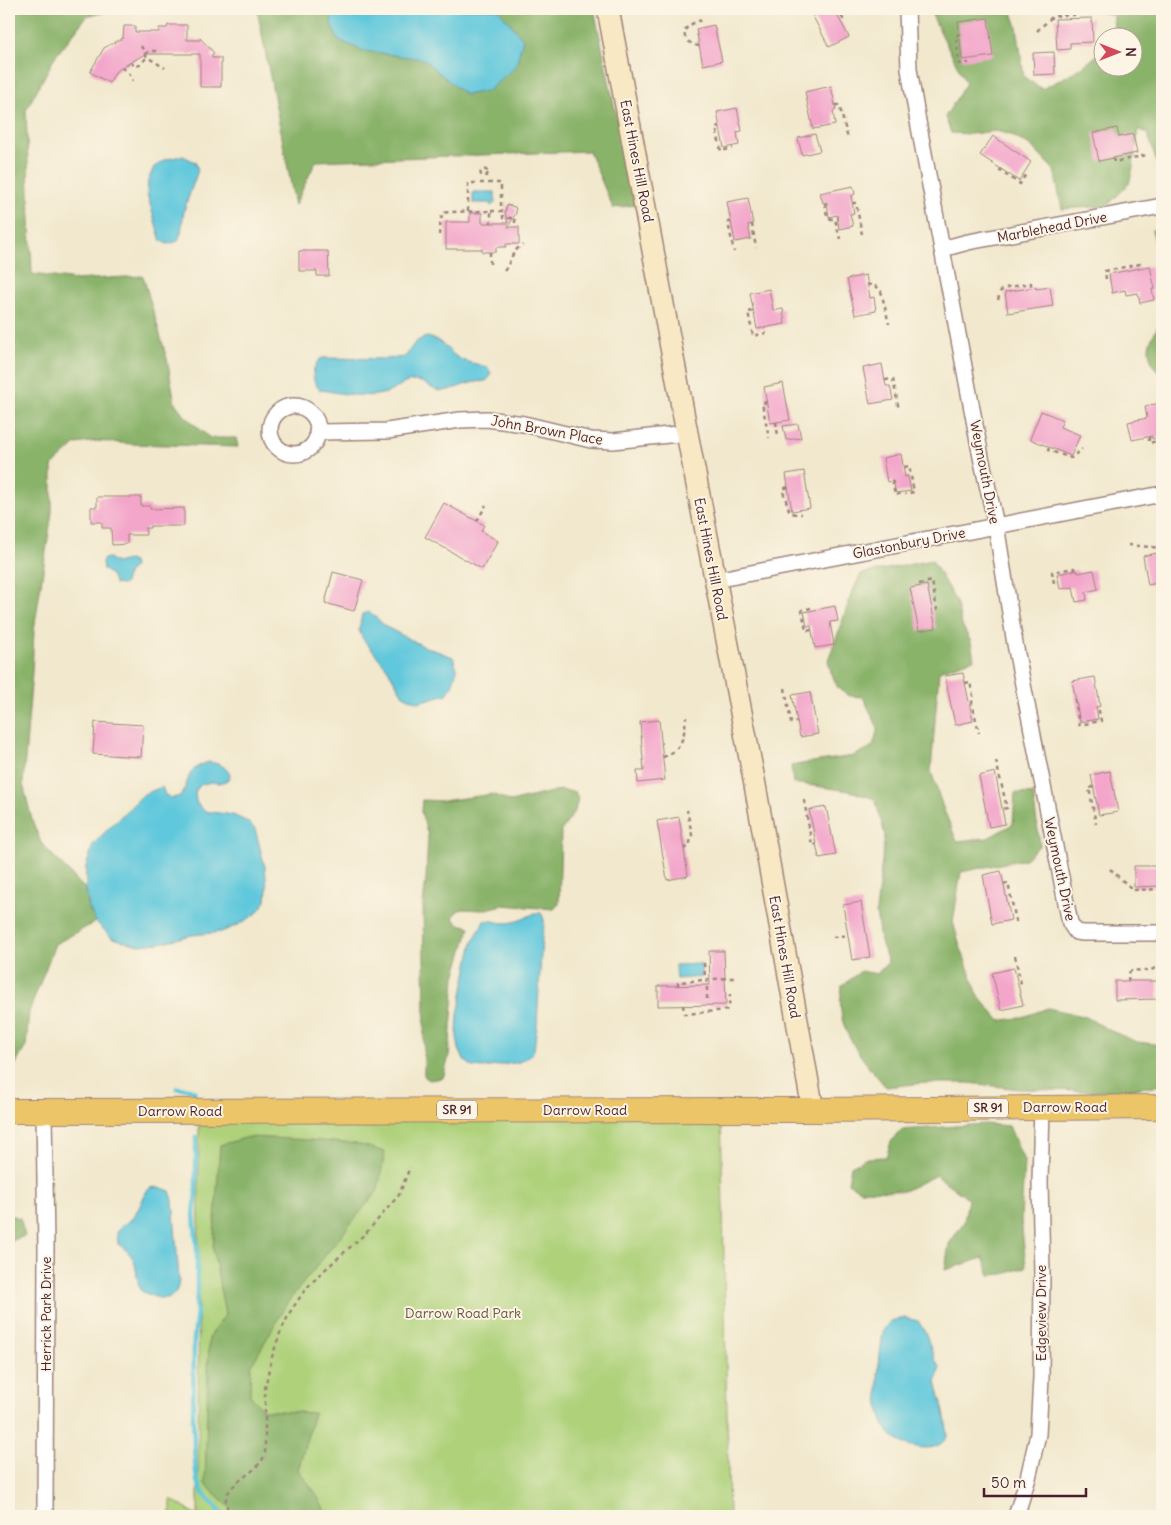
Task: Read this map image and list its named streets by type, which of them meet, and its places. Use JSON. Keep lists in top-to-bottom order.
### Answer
{
  "streets": {
    "main road": ["Darrow Road", "SR 91"],
    "street": [
      "East Hines Hill Road",
      "Marblehead Drive",
      "John Brown Place",
      "Weymouth Drive",
      "Glastonbury Drive",
      "Edgeview Drive",
      "Herrick Park Drive"
    ]
  },
  "crossings": [
    ["East Hines Hill Road", "John Brown Place"],
    ["East Hines Hill Road", "Glastonbury Drive"],
    ["East Hines Hill Road", "Darrow Road"],
    ["Marblehead Drive", "Weymouth Drive"],
    ["Weymouth Drive", "Glastonbury Drive"],
    ["Darrow Road", "Edgeview Drive"],
    ["Darrow Road", "Herrick Park Drive"]
  ],
  "parks": ["Darrow Road Park"],
  "scale_bar": "50 m",
  "north": "right"
}
